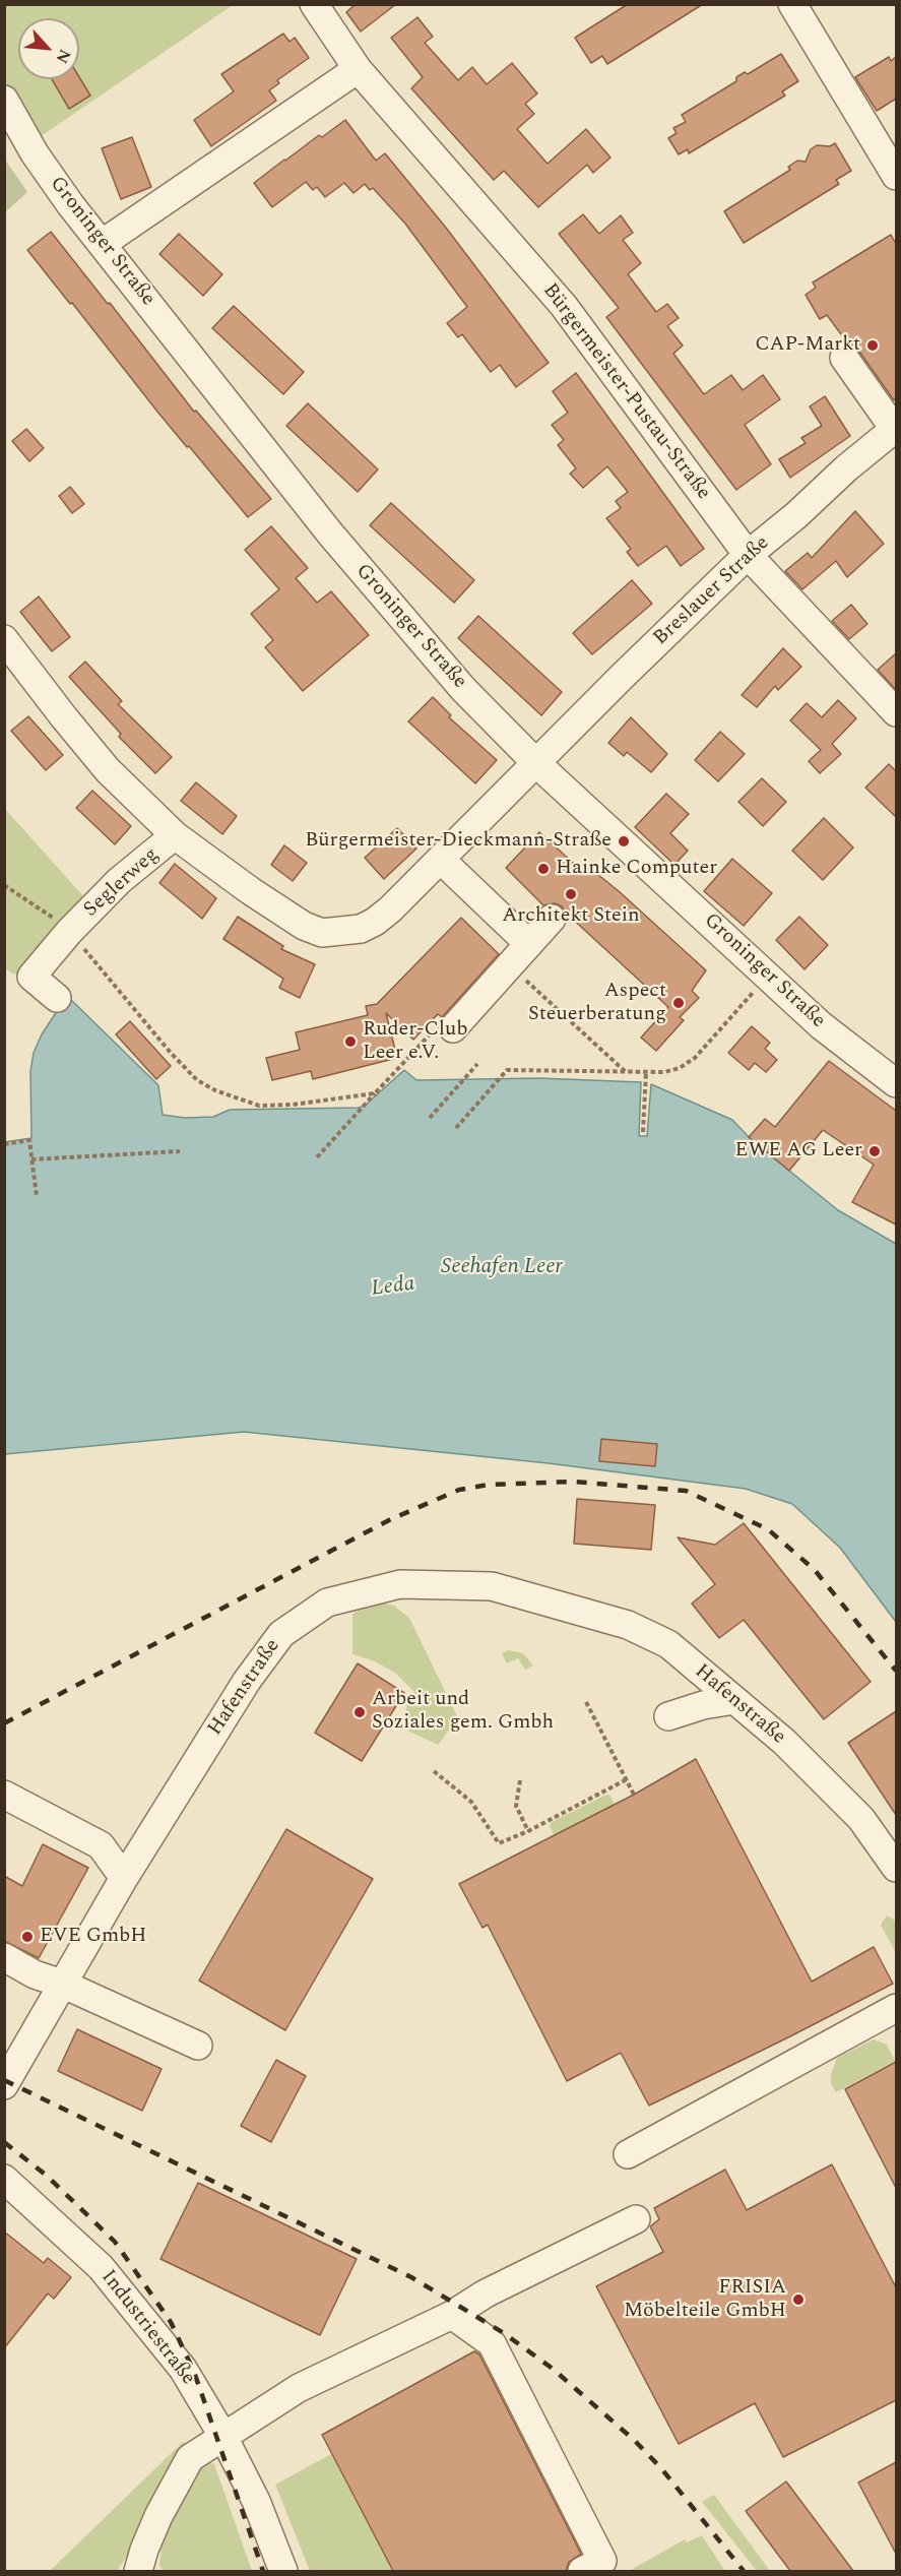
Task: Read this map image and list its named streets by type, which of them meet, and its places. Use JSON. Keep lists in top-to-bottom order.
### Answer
{
  "streets": {
    "street": [
      "Groninger Straße",
      "Bürgermeister-Pustau-Straße",
      "Breslauer Straße",
      "Seglerweg",
      "Hafenstraße",
      "Industriestraße"
    ]
  },
  "crossings": [
    ["Groninger Straße", "Breslauer Straße"],
    ["Bürgermeister-Pustau-Straße", "Breslauer Straße"]
  ],
  "water": ["Seehafen Leer", "Leda"],
  "places": [
    "CAP-Markt",
    "Bürgermeister-Dieckmann-Straße",
    "Hainke Computer",
    "Architekt Stein",
    "Aspect Steuerberatung",
    "Ruder-Club Leer e.V.",
    "EWE AG Leer",
    "Arbeit und Soziales gem. Gmbh",
    "EVE GmbH",
    "FRISIA Möbelteile GmbH"
  ],
  "north": "bottom right"
}
